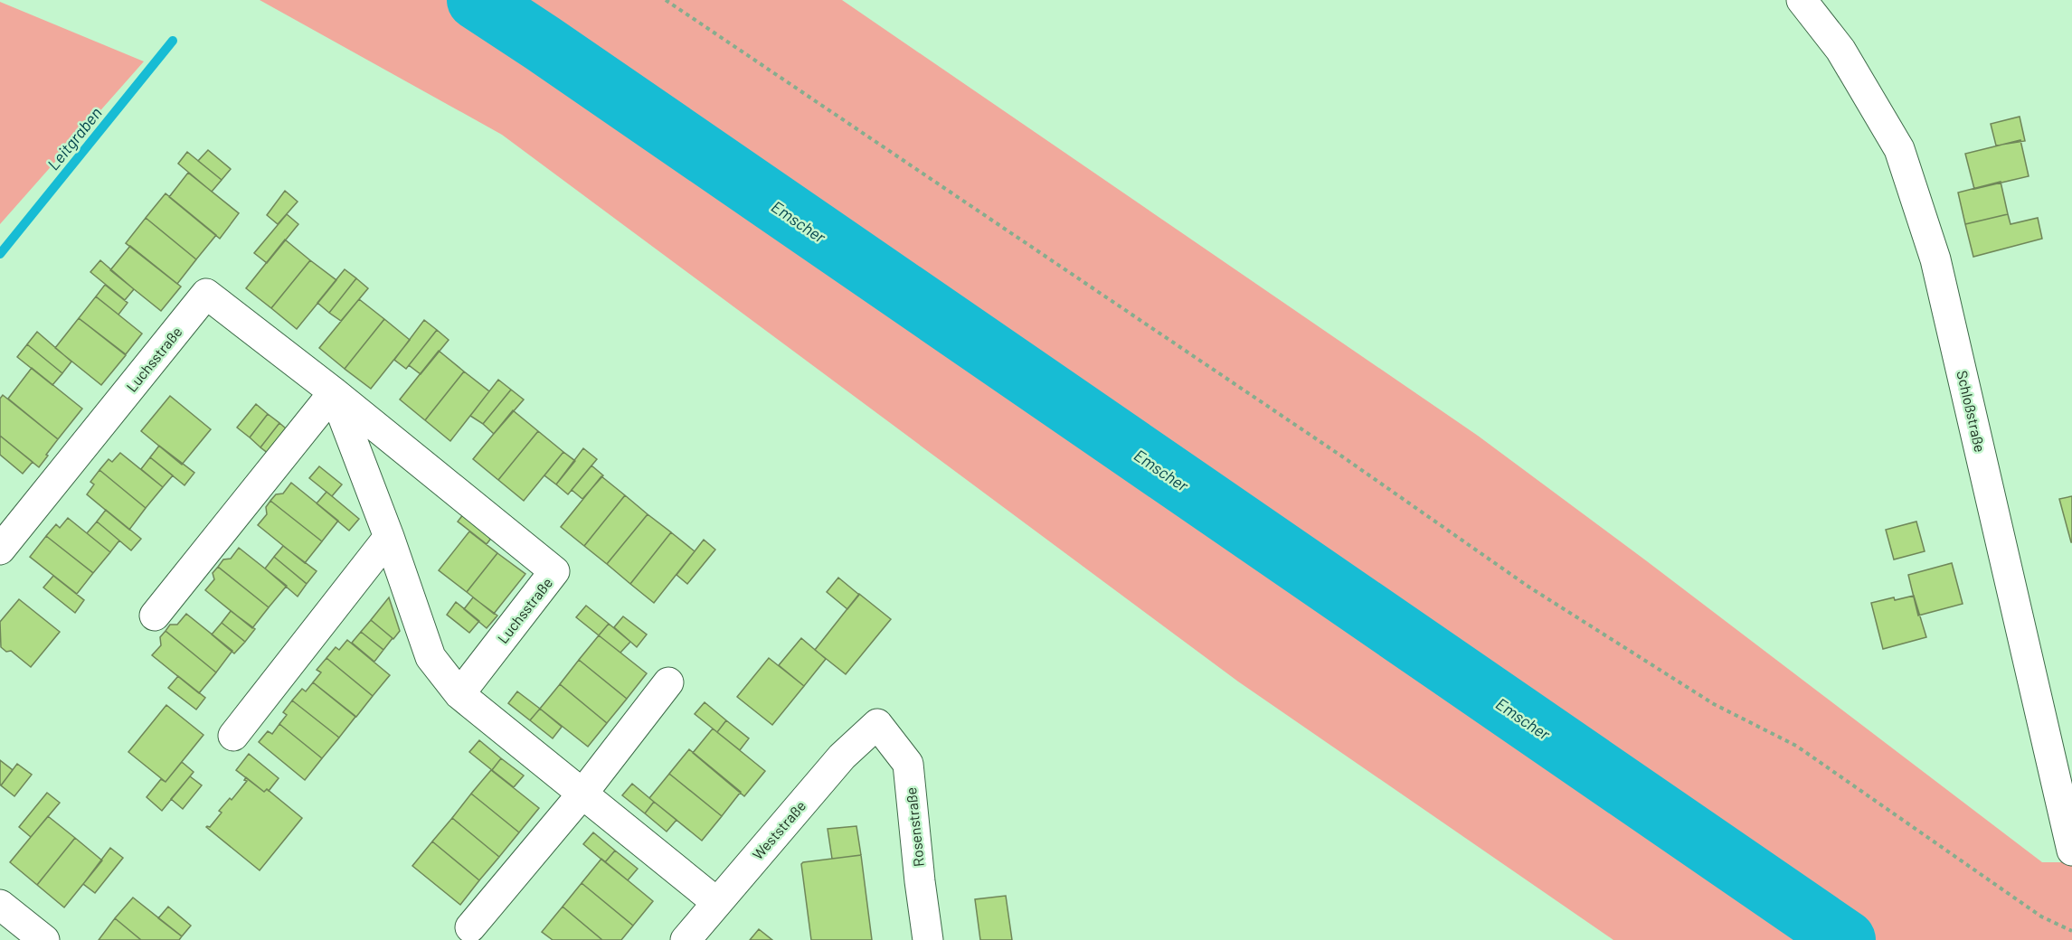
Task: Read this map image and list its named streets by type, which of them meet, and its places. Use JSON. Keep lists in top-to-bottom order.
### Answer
{
  "streets": {
    "street": [
      "Luchsstraße",
      "Schloßstraße",
      "Rosenstraße",
      "Weststraße"
    ]
  },
  "crossings": [
    ["Rosenstraße", "Weststraße"]
  ],
  "water": ["Leitgraben", "Emscher"]
}
